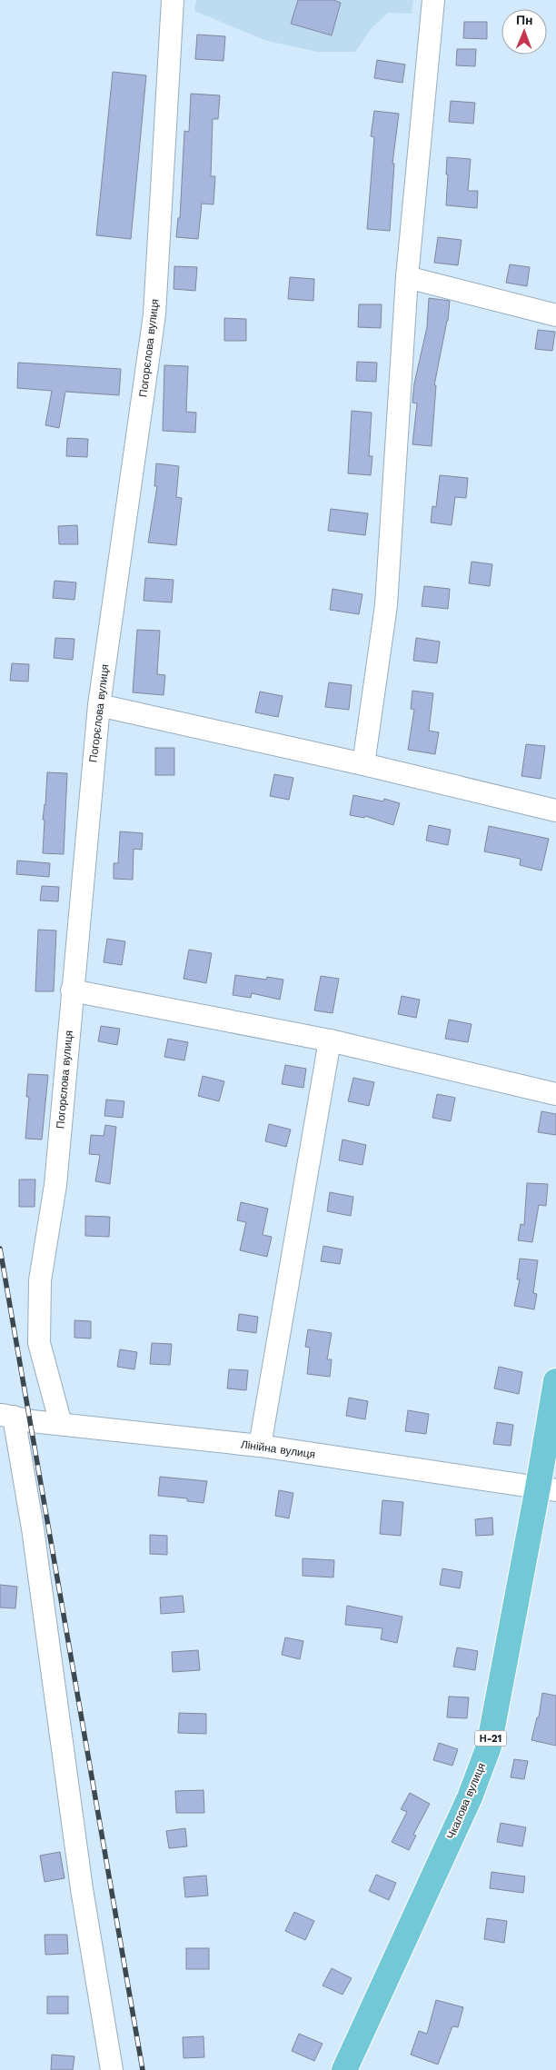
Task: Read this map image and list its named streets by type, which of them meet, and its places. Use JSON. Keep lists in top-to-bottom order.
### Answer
{
  "streets": {
    "main road": ["Н-21", "Чкалова вулиця"],
    "street": ["Погорєлова вулиця", "Лінійна вулиця"]
  },
  "crossings": [
    ["Погорєлова вулиця", "Лінійна вулиця"],
    ["Лінійна вулиця", "Чкалова вулиця"]
  ],
  "north": "top"
}
